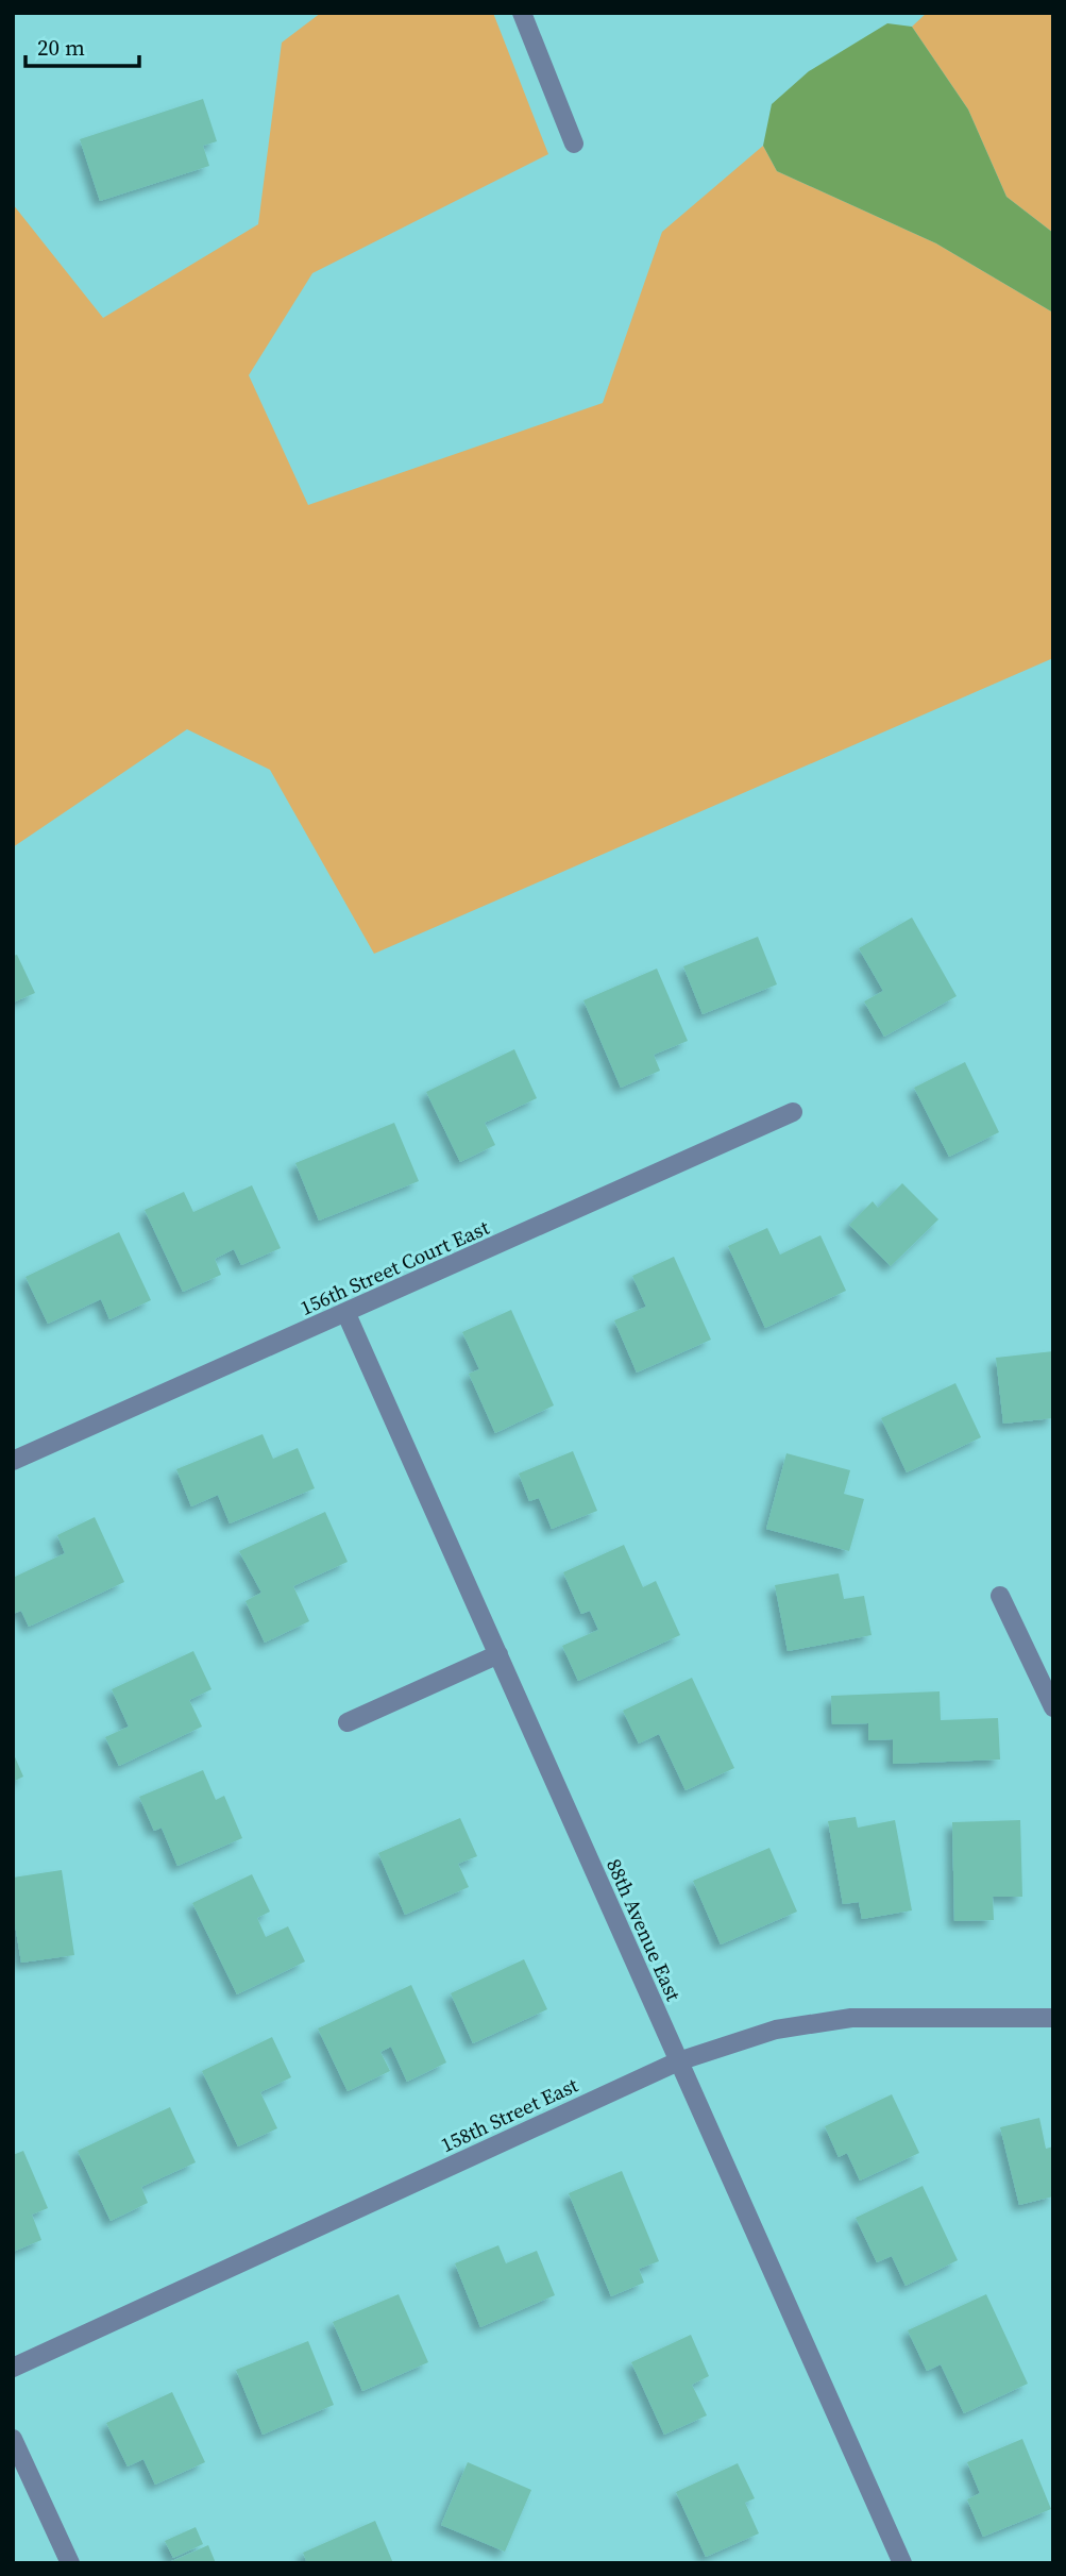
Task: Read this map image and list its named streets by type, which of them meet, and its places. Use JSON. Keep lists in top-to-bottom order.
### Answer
{
  "streets": {
    "street": ["156th Street Court East", "88th Avenue East", "158th Street East"]
  },
  "crossings": [
    ["156th Street Court East", "88th Avenue East"],
    ["88th Avenue East", "158th Street East"]
  ],
  "scale_bar": "20 m"
}
